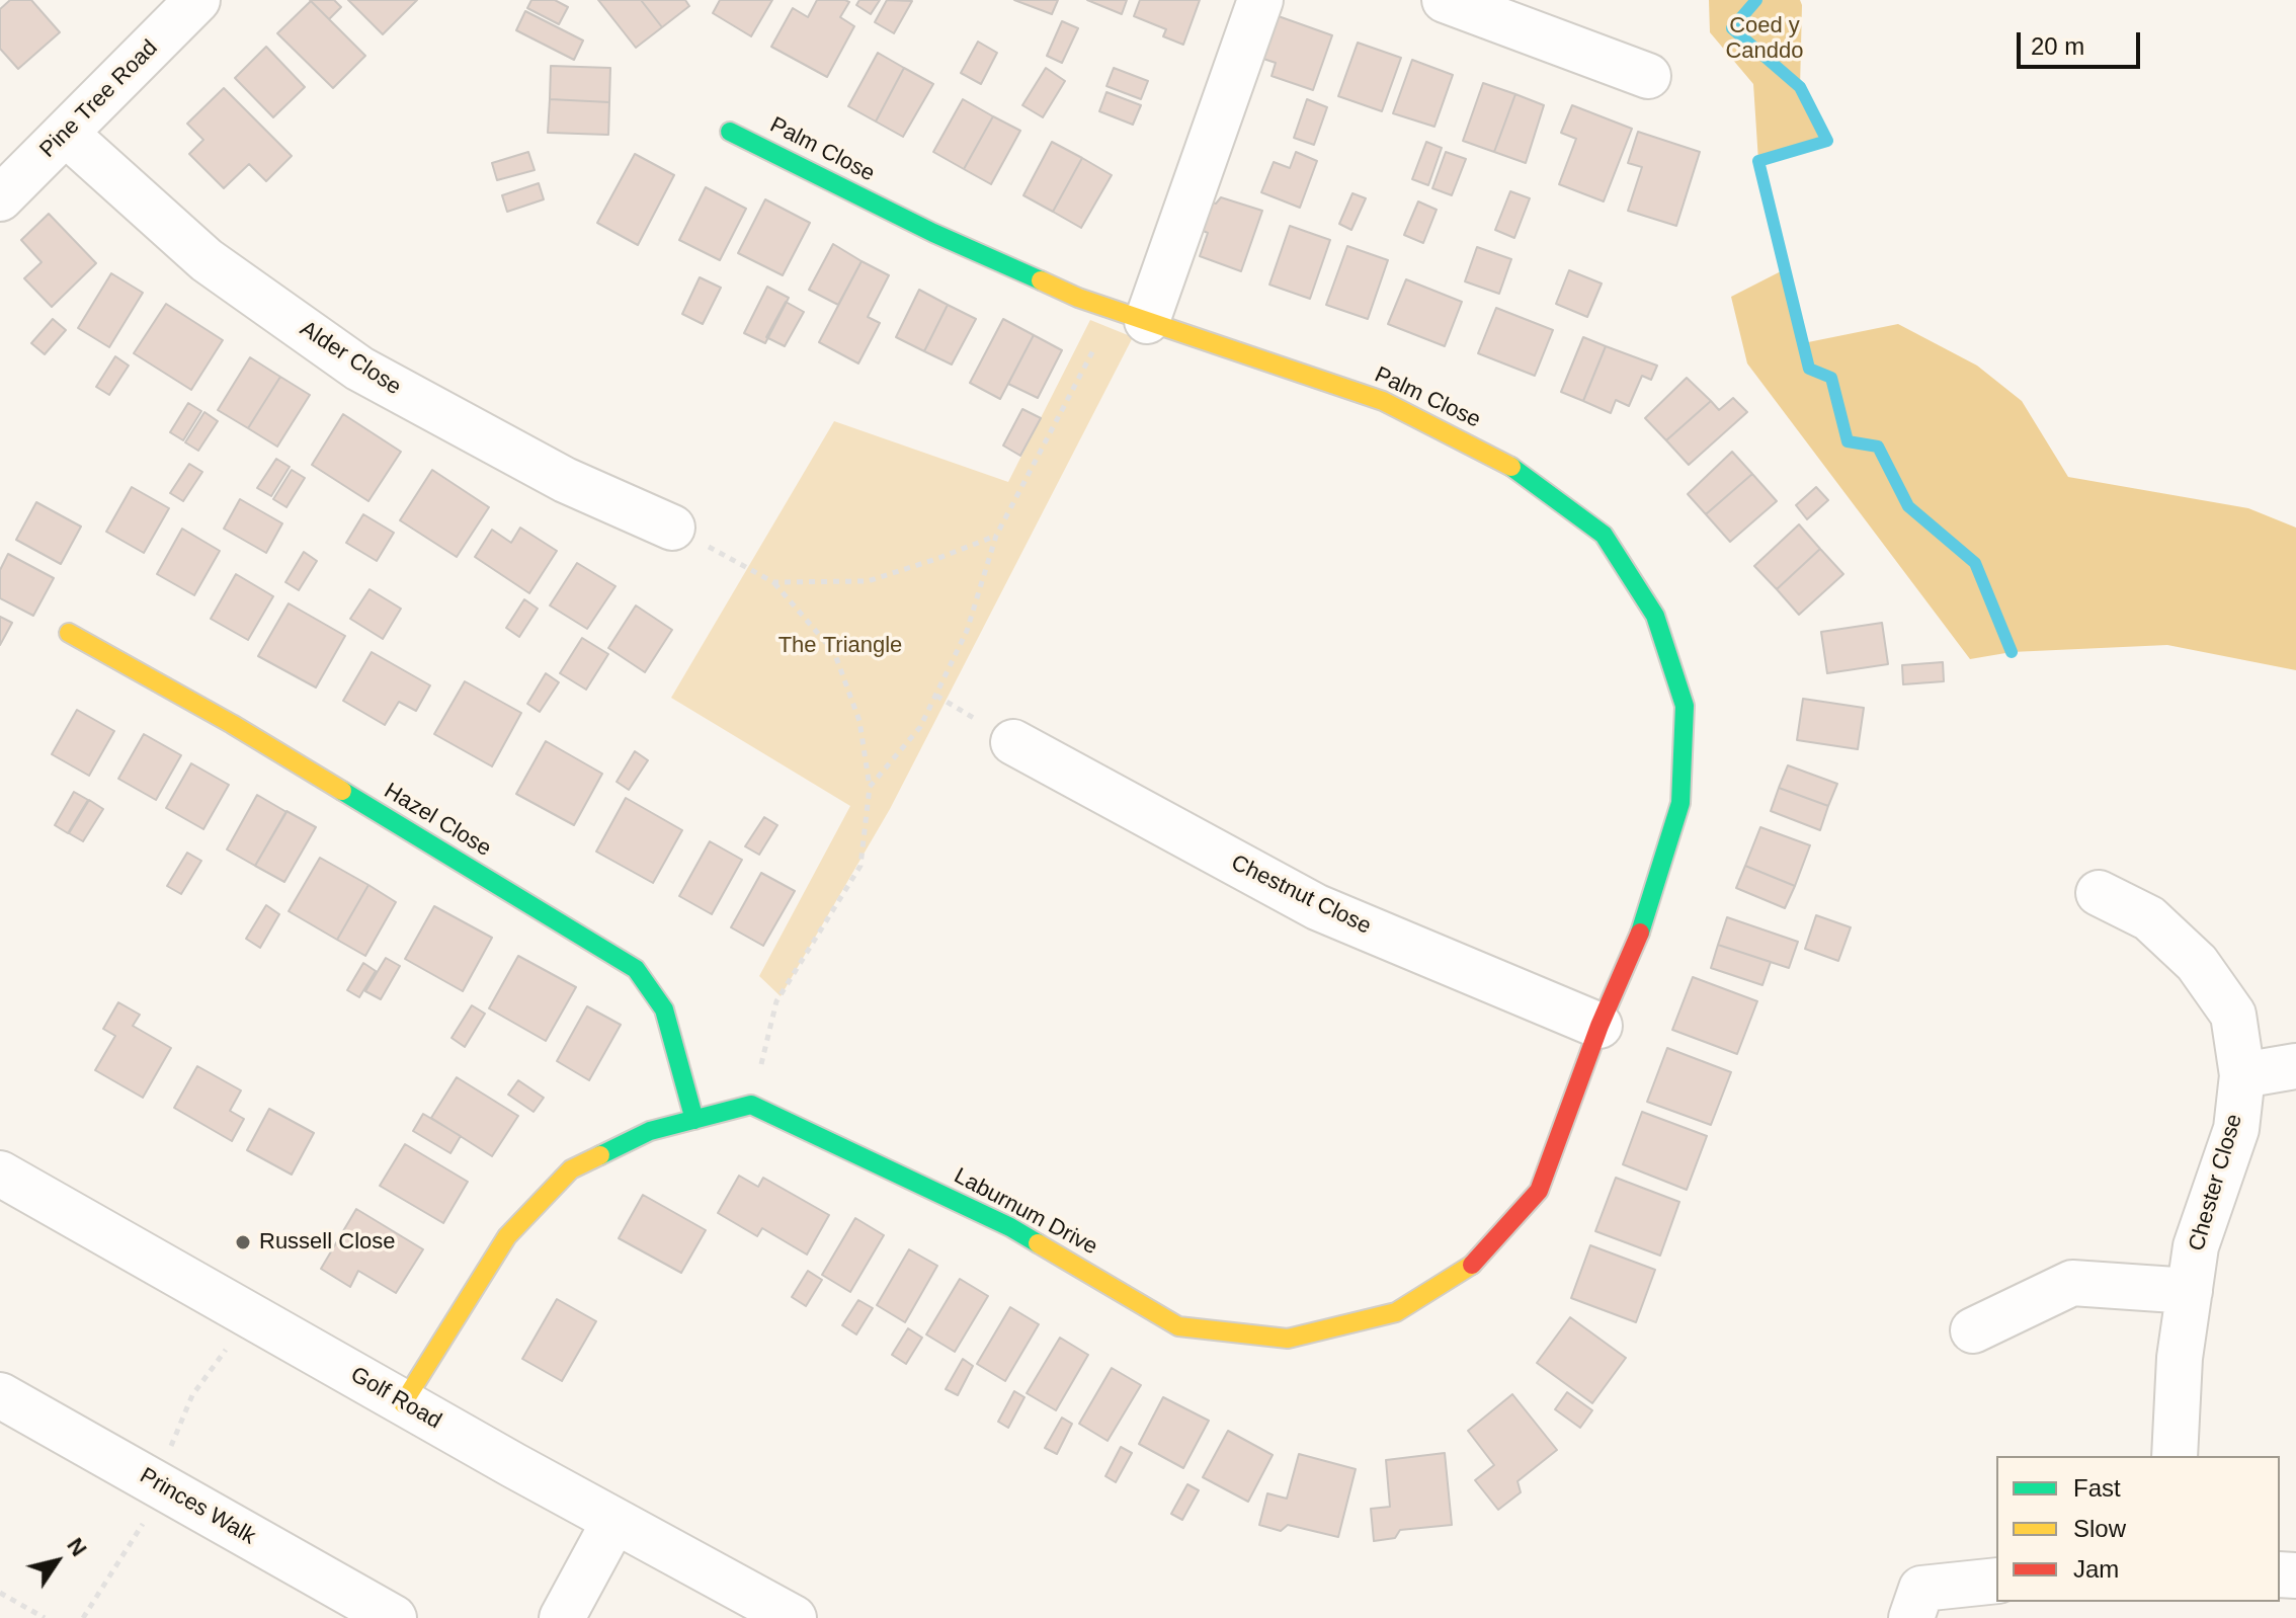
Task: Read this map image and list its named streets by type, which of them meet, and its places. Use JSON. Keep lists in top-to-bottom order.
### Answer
{
  "streets": {
    "street": [
      "Pine Tree Road",
      "Palm Close",
      "Alder Close",
      "Hazel Close",
      "Chestnut Close",
      "Chester Close",
      "Laburnum Drive",
      "Golf Road",
      "Princes Walk"
    ]
  },
  "crossings": [
    ["Pine Tree Road", "Alder Close"],
    ["Palm Close", "Chestnut Close"],
    ["Palm Close", "Laburnum Drive"],
    ["Chestnut Close", "Laburnum Drive"]
  ],
  "parks": ["Coed y Canddo", "The Triangle"],
  "places": ["Russell Close"],
  "legend": ["Fast", "Slow", "Jam"],
  "scale_bar": "20 m",
  "north": "top right"
}
